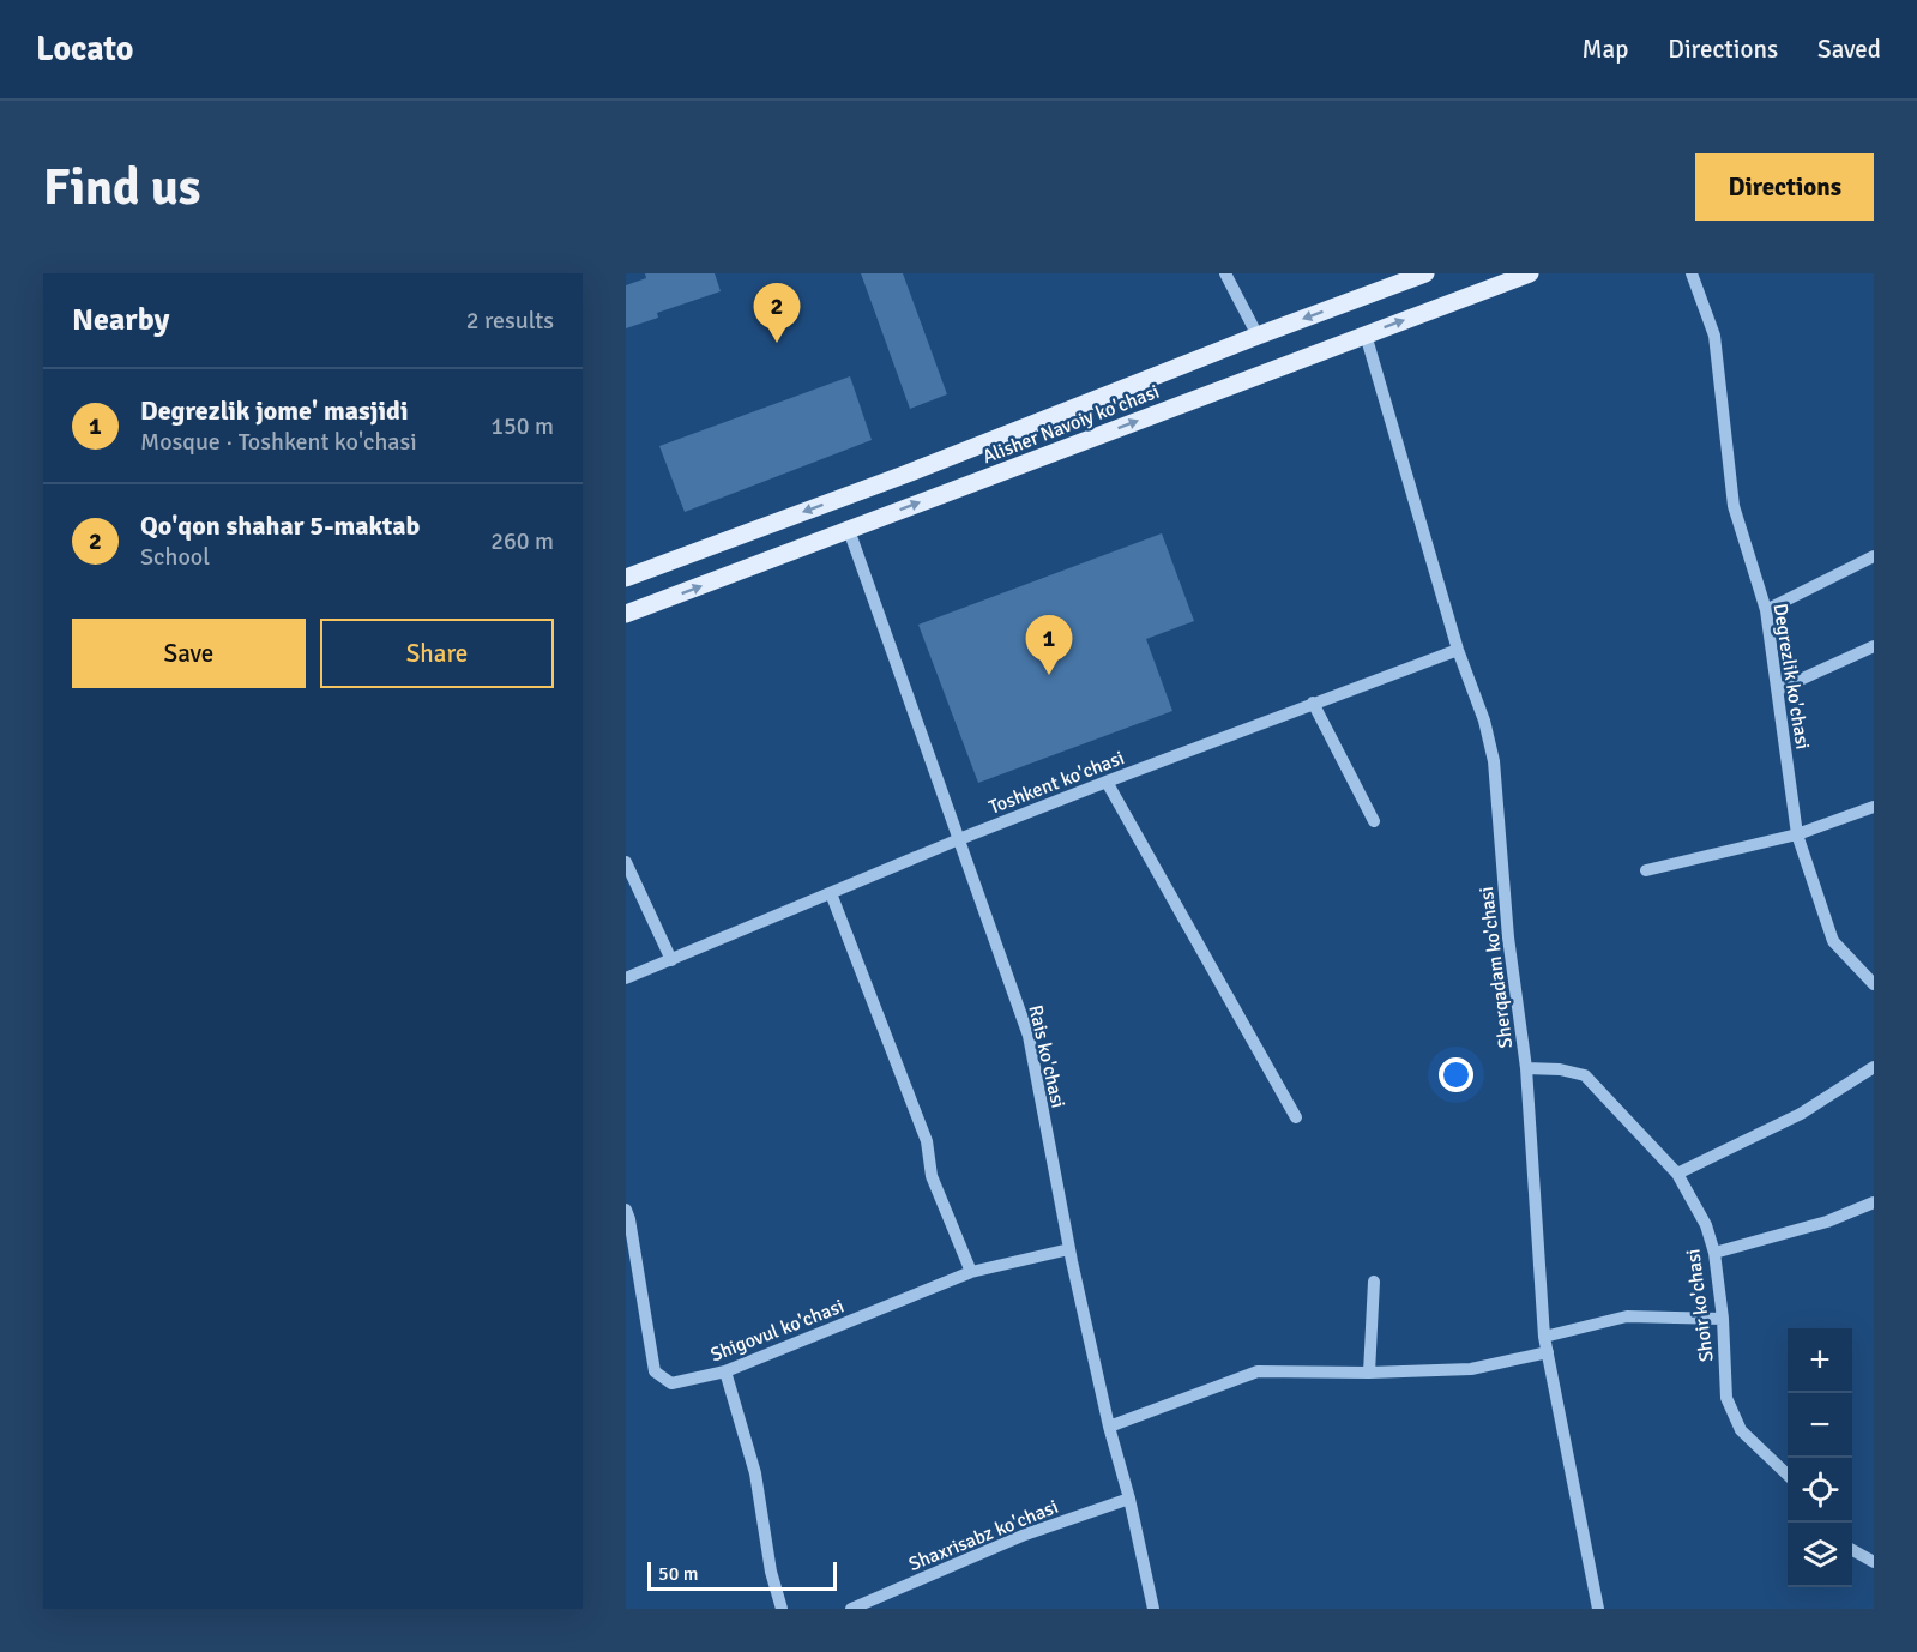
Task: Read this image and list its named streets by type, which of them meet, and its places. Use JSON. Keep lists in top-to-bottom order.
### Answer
{
  "streets": {
    "main road": ["Alisher Navoiy ko'chasi"],
    "street": [
      "Degrezlik ko'chasi",
      "Toshkent ko'chasi",
      "Sherqadam ko'chasi",
      "Rais ko'chasi",
      "Shoir ko'chasi",
      "Shigovul ko'chasi",
      "Shaxrisabz ko'chasi"
    ]
  },
  "crossings": [
    ["Alisher Navoiy ko'chasi", "Sherqadam ko'chasi"],
    ["Alisher Navoiy ko'chasi", "Rais ko'chasi"],
    ["Toshkent ko'chasi", "Sherqadam ko'chasi"],
    ["Toshkent ko'chasi", "Rais ko'chasi"],
    ["Sherqadam ko'chasi", "Shoir ko'chasi"],
    ["Rais ko'chasi", "Shigovul ko'chasi"],
    ["Rais ko'chasi", "Shaxrisabz ko'chasi"]
  ],
  "scale_bar": "50 m",
  "page": {
    "header": "Locato",
    "nav": ["Map", "Directions", "Saved"],
    "buttons": [
      "Directions",
      ["Save", "Share"]
    ],
    "title": "Find us",
    "heading": ["Nearby", "2 results"],
    "pins": ["2", "1"],
    "list": [
      {
        "mark": "1",
        "name": "Degrezlik jome' masjidi",
        "note": "Mosque · Toshkent ko'chasi",
        "value": "150 m"
      },
      {
        "mark": "2",
        "name": "Qo'qon shahar 5-maktab",
        "note": "School",
        "value": "260 m"
      }
    ],
    "map_buttons": ["+", "−"],
    "scale": "50 m"
  }
}
